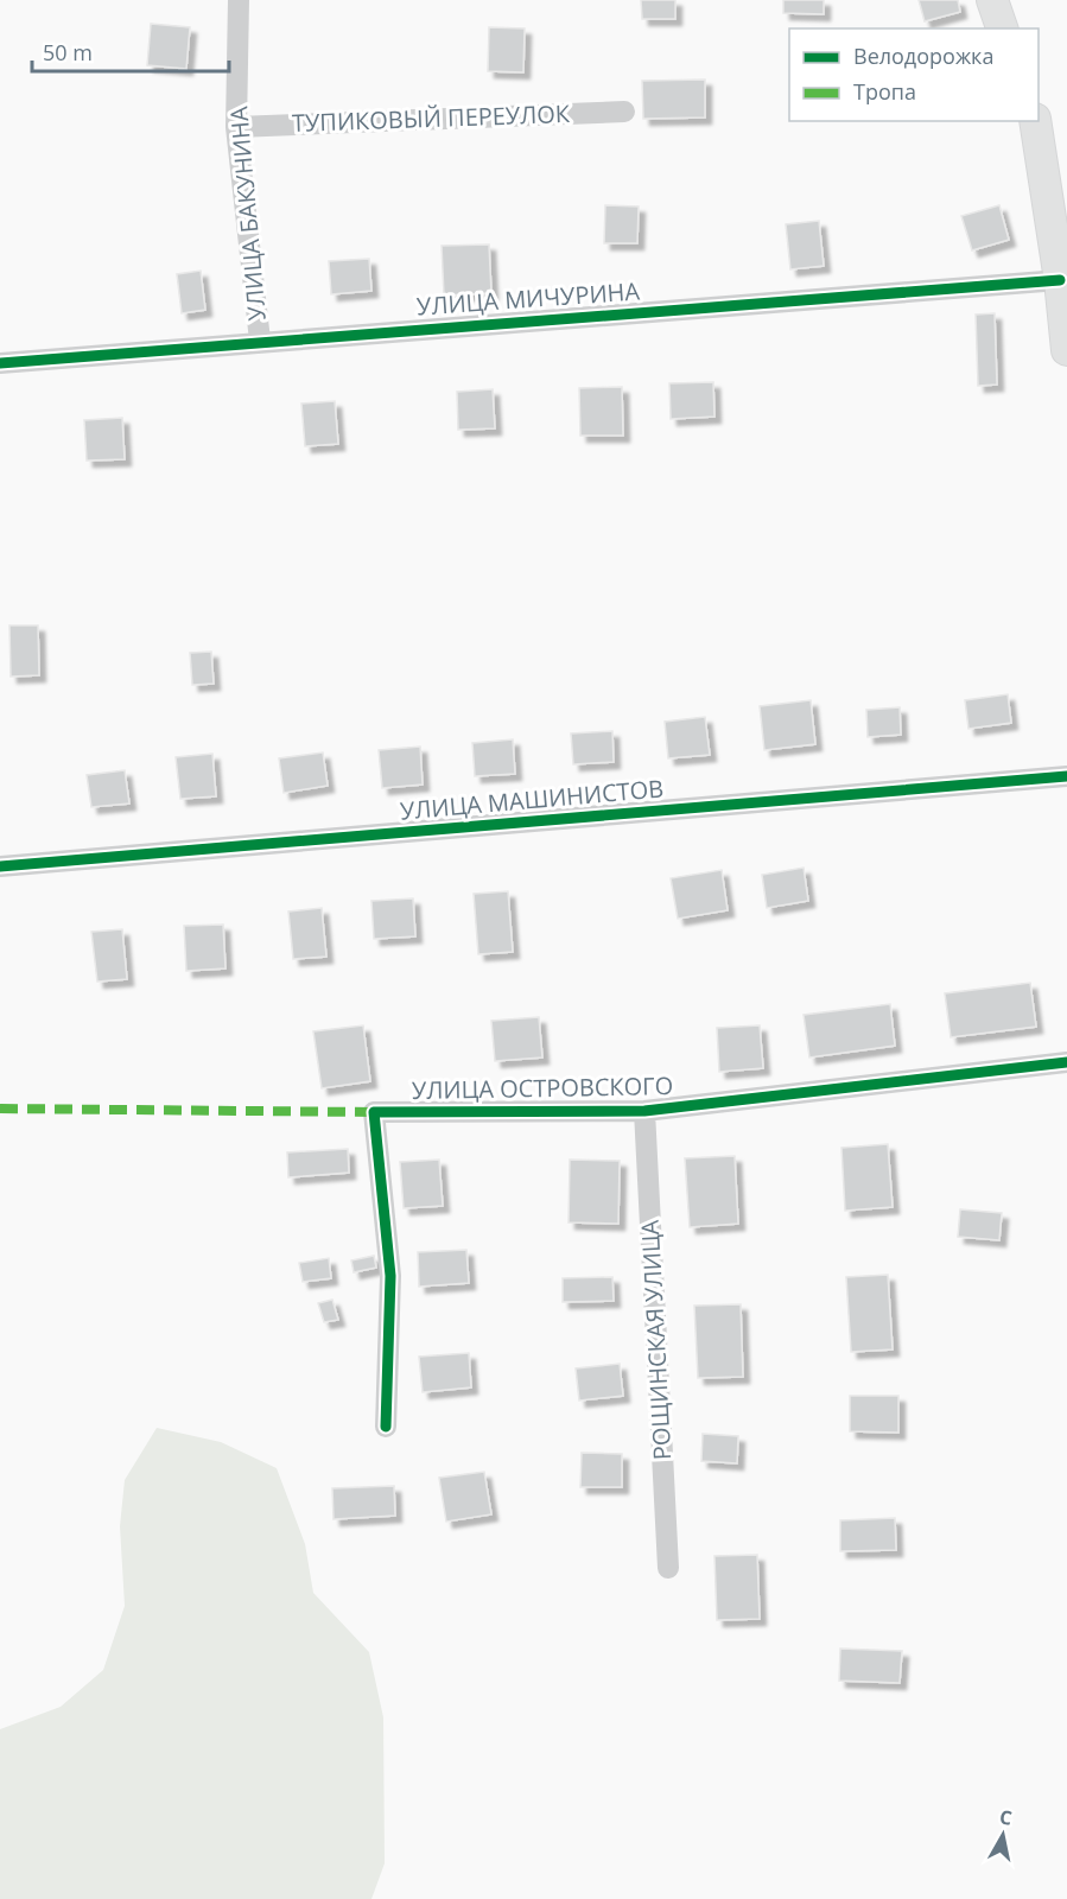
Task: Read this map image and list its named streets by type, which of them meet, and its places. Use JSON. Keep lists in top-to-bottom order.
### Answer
{
  "streets": {
    "street": [
      "ТУПИКОВЫЙ ПЕРЕУЛОК",
      "УЛИЦА БАКУНИНА",
      "УЛИЦА МИЧУРИНА",
      "УЛИЦА МАШИНИСТОВ",
      "УЛИЦА ОСТРОВСКОГО",
      "РОЩИНСКАЯ УЛИЦА"
    ]
  },
  "crossings": [
    ["ТУПИКОВЫЙ ПЕРЕУЛОК", "УЛИЦА БАКУНИНА"],
    ["УЛИЦА БАКУНИНА", "УЛИЦА МИЧУРИНА"],
    ["УЛИЦА ОСТРОВСКОГО", "РОЩИНСКАЯ УЛИЦА"]
  ],
  "legend": ["Велодорожка", "Тропа"],
  "scale_bar": "50 m",
  "north": "top"
}
